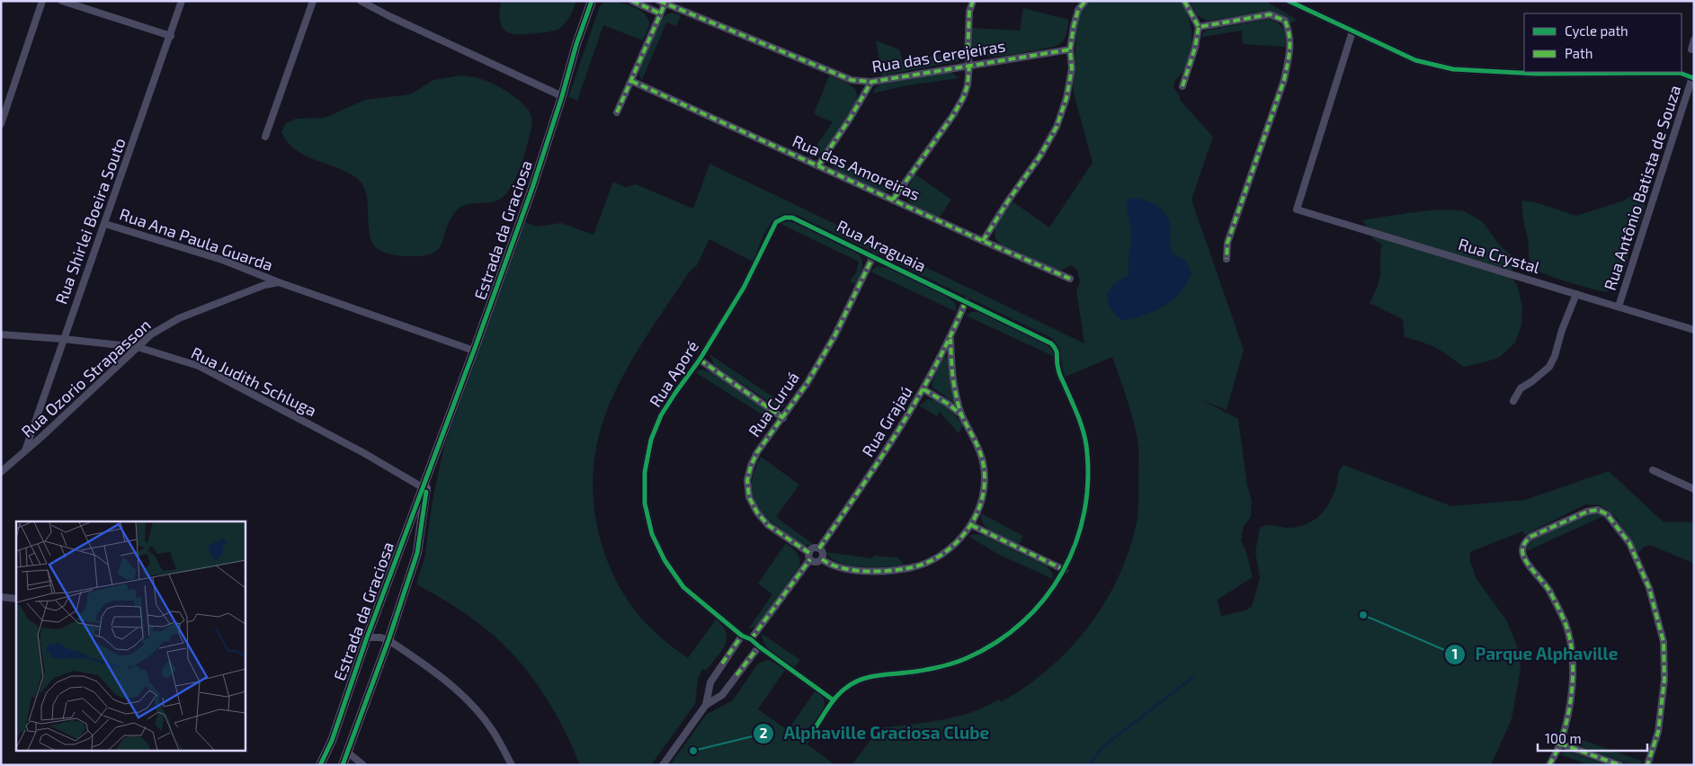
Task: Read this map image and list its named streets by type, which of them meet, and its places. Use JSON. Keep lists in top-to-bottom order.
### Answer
{
  "streets": {
    "main road": ["Estrada da Graciosa"],
    "street": [
      "Rua das Cerejeiras",
      "Rua das Amoreiras",
      "Rua Antônio Batista de Souza",
      "Rua Shirlei Boeira Souto",
      "Rua Ana Paula Guarda",
      "Rua Araguaia",
      "Rua Crystal",
      "Rua Aporé",
      "Rua Ozorio Strapasson",
      "Rua Judith Schluga",
      "Rua Curuá",
      "Rua Grajaú"
    ]
  },
  "crossings": [
    ["Rua Antônio Batista de Souza", "Rua Crystal"],
    ["Rua Shirlei Boeira Souto", "Rua Ana Paula Guarda"],
    ["Rua Shirlei Boeira Souto", "Rua Ozorio Strapasson"],
    ["Rua Shirlei Boeira Souto", "Rua Judith Schluga"],
    ["Estrada da Graciosa", "Rua Judith Schluga"],
    ["Rua Ana Paula Guarda", "Rua Ozorio Strapasson"],
    ["Rua Araguaia", "Rua Aporé"],
    ["Rua Araguaia", "Rua Curuá"],
    ["Rua Araguaia", "Rua Grajaú"],
    ["Rua Ozorio Strapasson", "Rua Judith Schluga"],
    ["Rua Curuá", "Rua Grajaú"]
  ],
  "places": ["Parque Alphaville", "Alphaville Graciosa Clube"],
  "legend": ["Cycle path", "Path"],
  "scale_bar": "100 m"
}
